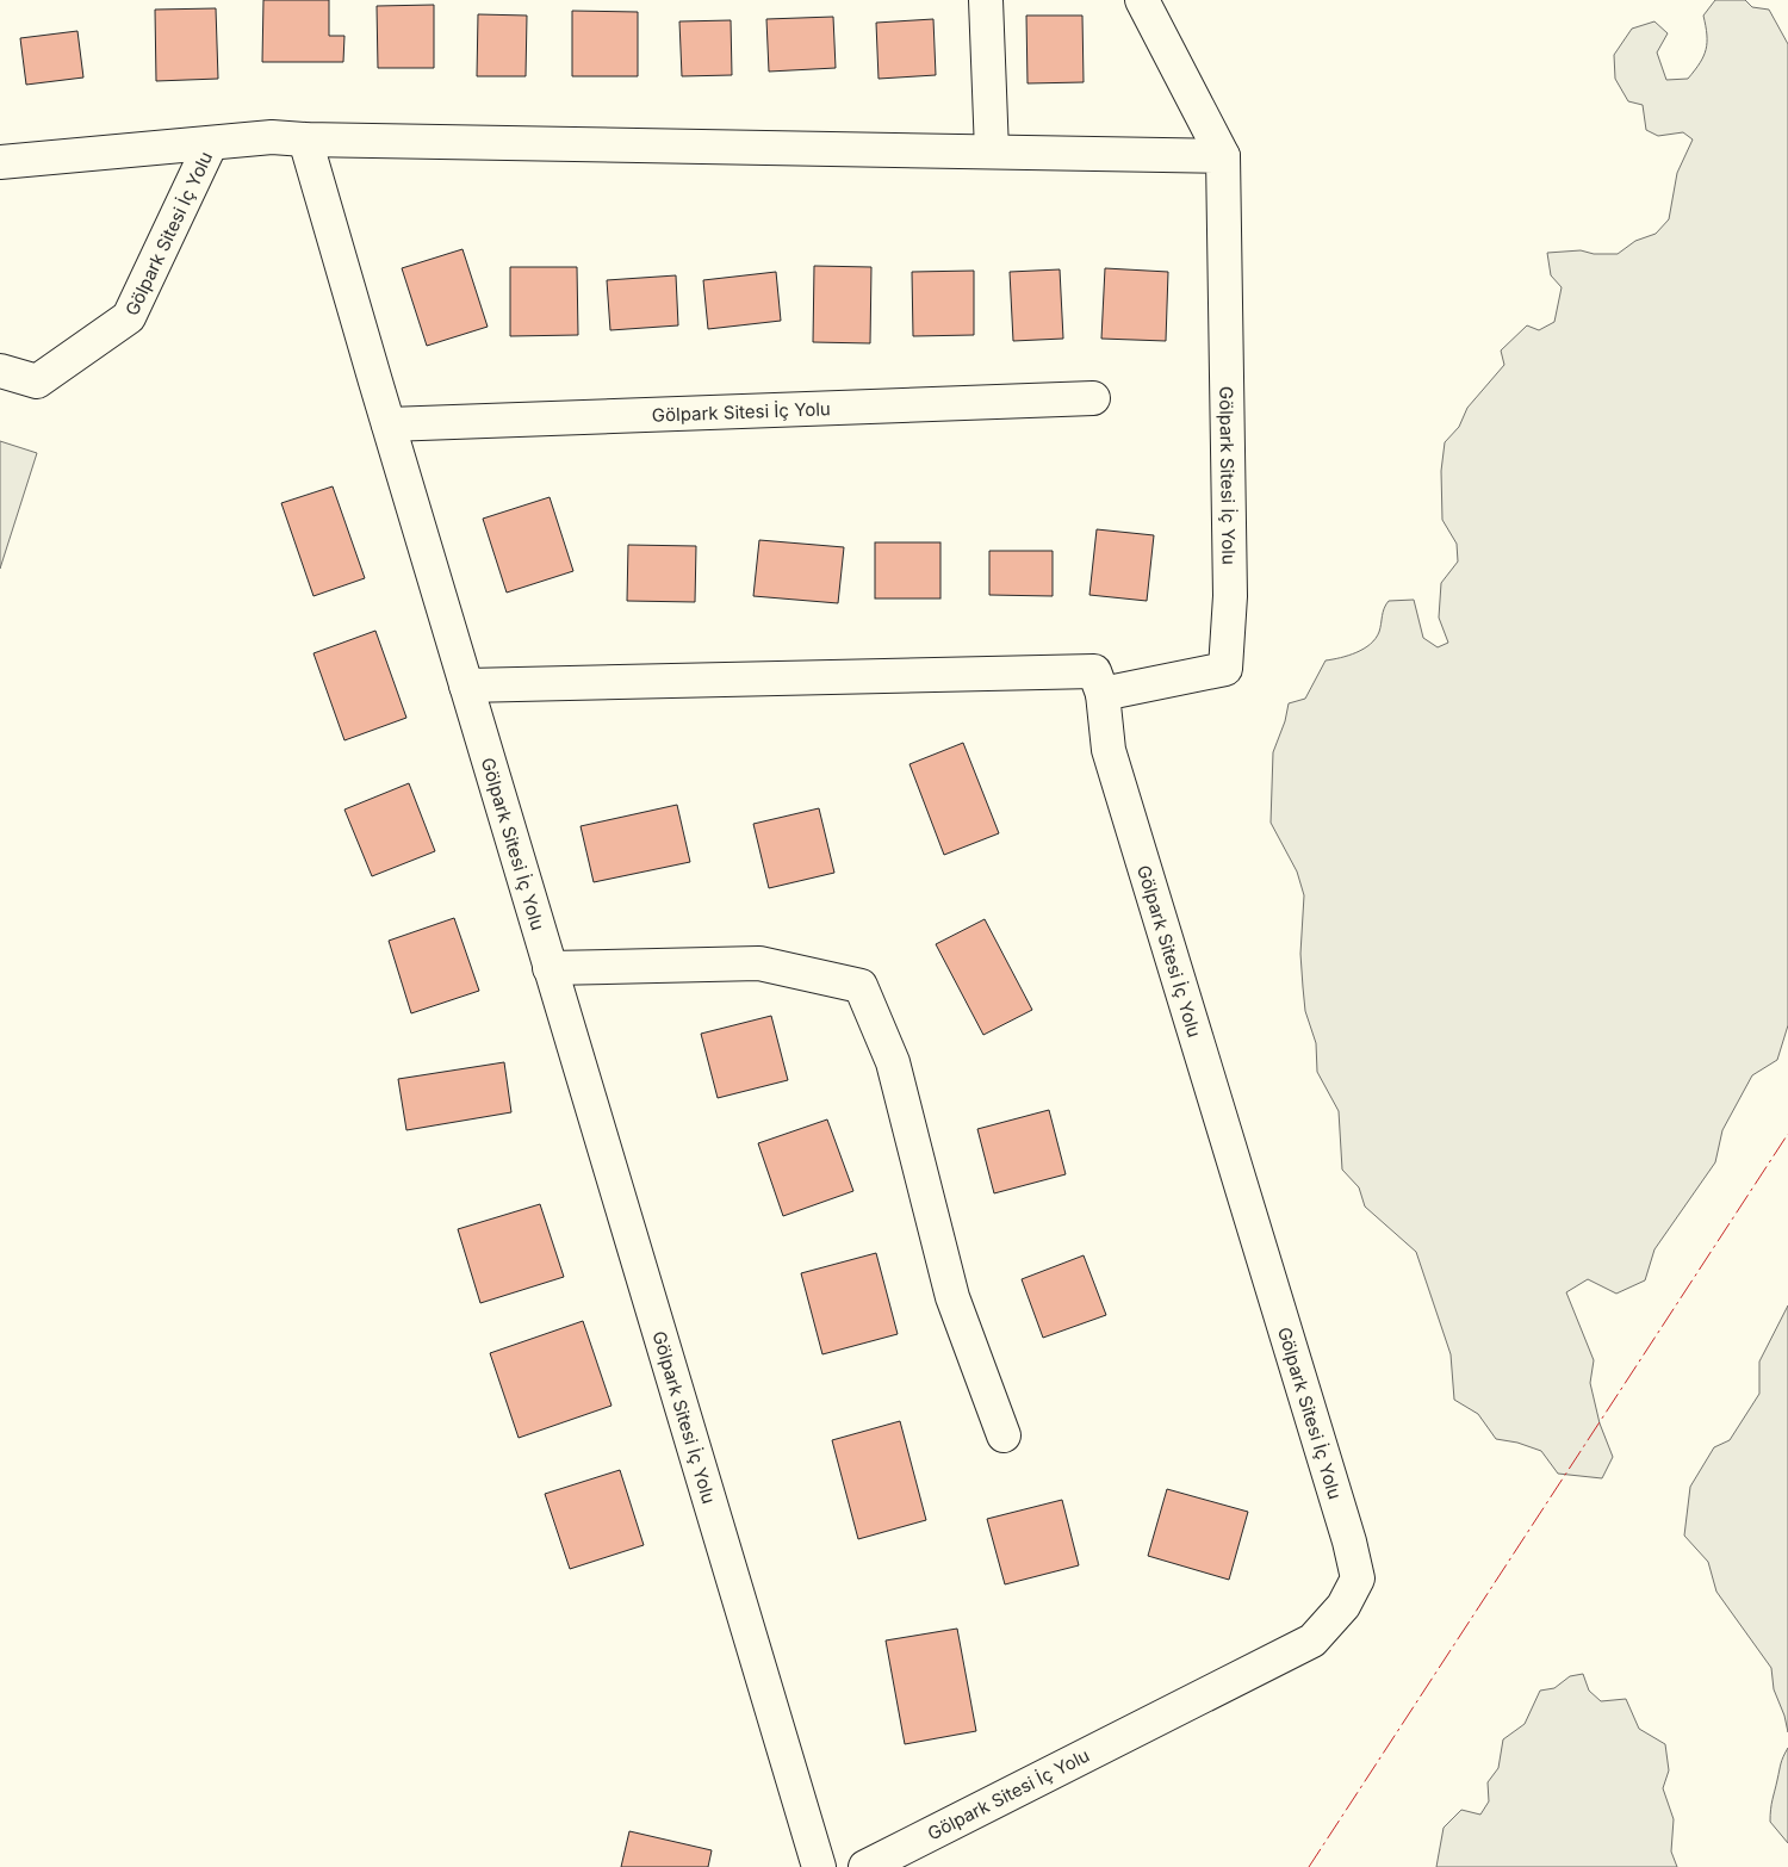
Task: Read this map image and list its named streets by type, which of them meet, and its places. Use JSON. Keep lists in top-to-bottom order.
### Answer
{
  "streets": {
    "street": ["Gölpark Sitesi İç Yolu"]
  }
}
